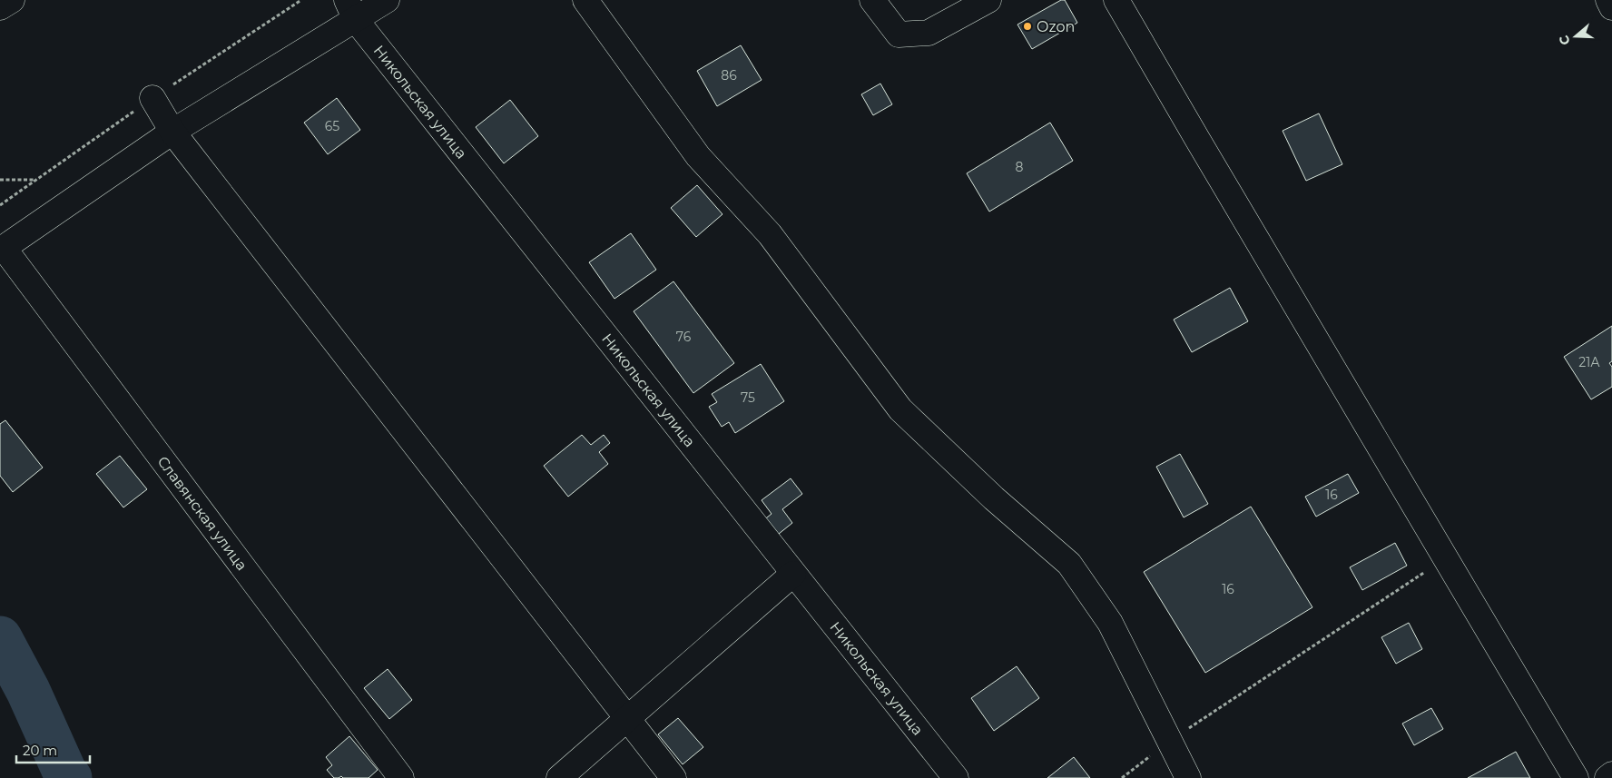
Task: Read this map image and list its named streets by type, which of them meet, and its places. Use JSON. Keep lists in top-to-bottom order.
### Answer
{
  "streets": {
    "street": ["Никольская улица", "Славянская улица"]
  },
  "places": ["Ozon"],
  "house_numbers": [
    "86",
    "65",
    "8",
    "76",
    "21А",
    "75",
    "16",
    "16"
  ],
  "scale_bar": "20 m",
  "north": "left"
}
